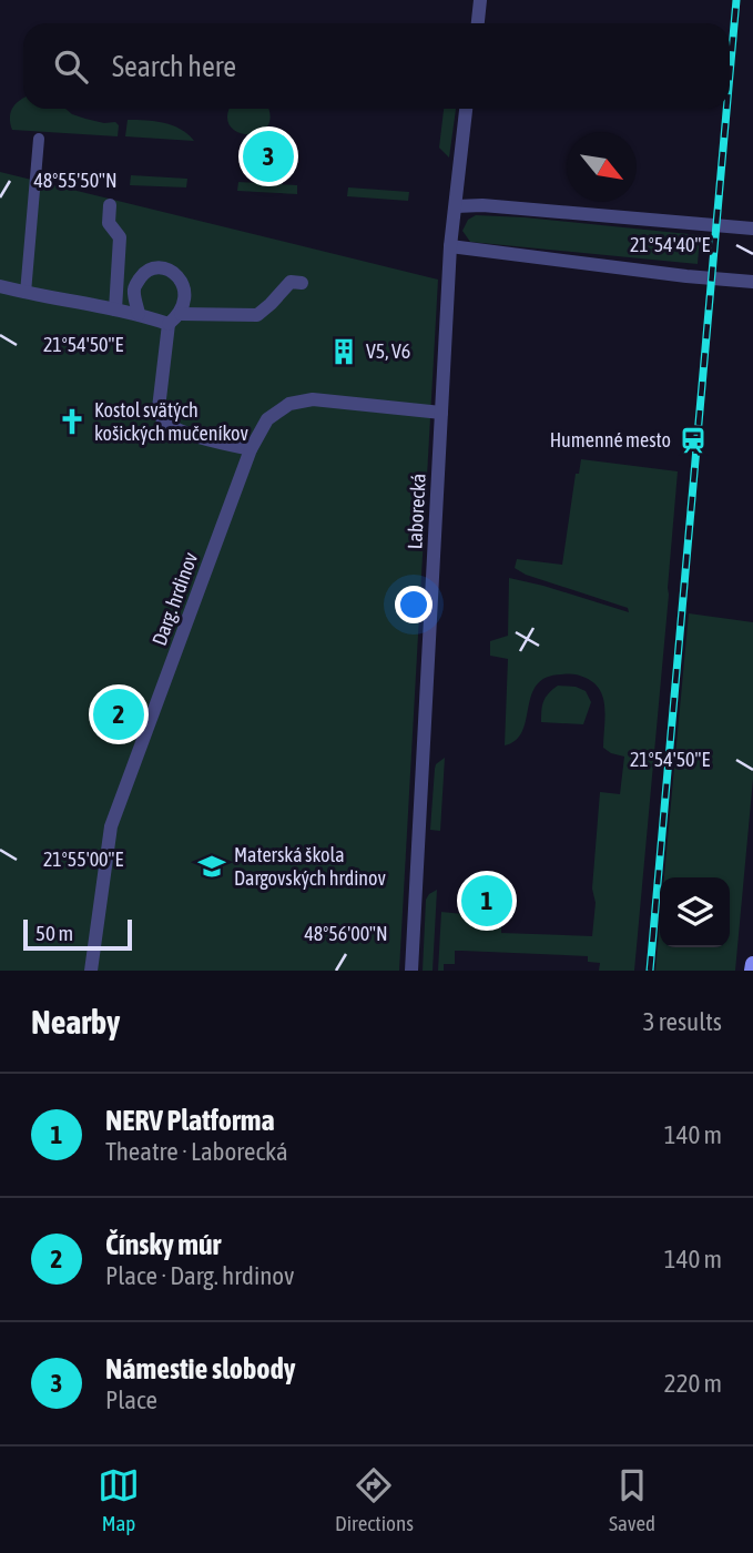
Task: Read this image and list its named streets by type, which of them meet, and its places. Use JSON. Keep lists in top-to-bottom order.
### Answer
{
  "streets": {
    "street": ["Laborecká", "Darg. hrdinov"]
  },
  "crossings": [
    ["Laborecká", "Darg. hrdinov"]
  ],
  "places": {
    "building": ["V5, V6"],
    "church": ["Kostol svätých košických mučeníkov"],
    "station": ["Humenné mesto"],
    "school or university": ["Materská škola Dargovských hrdinov"]
  },
  "scale_bar": "50 m",
  "north": "bottom right",
  "page": {
    "search": "Search here",
    "pins": ["3", "2", "1"],
    "scale": "50 m",
    "heading": ["Nearby", "3 results"],
    "list": [
      {
        "mark": "1",
        "name": "NERV Platforma",
        "note": "Theatre · Laborecká",
        "value": "140 m"
      },
      {
        "mark": "2",
        "name": "Čínsky múr",
        "note": "Place · Darg. hrdinov",
        "value": "140 m"
      },
      {
        "mark": "3",
        "name": "Námestie slobody",
        "note": "Place",
        "value": "220 m"
      }
    ],
    "nav": ["Map", "Directions", "Saved"]
  },
  "coordinates": [
    "48°55'50\"N",
    "21°54'40\"E",
    "21°54'50\"E",
    "21°55'00\"E",
    "48°56'00\"N"
  ]
}
